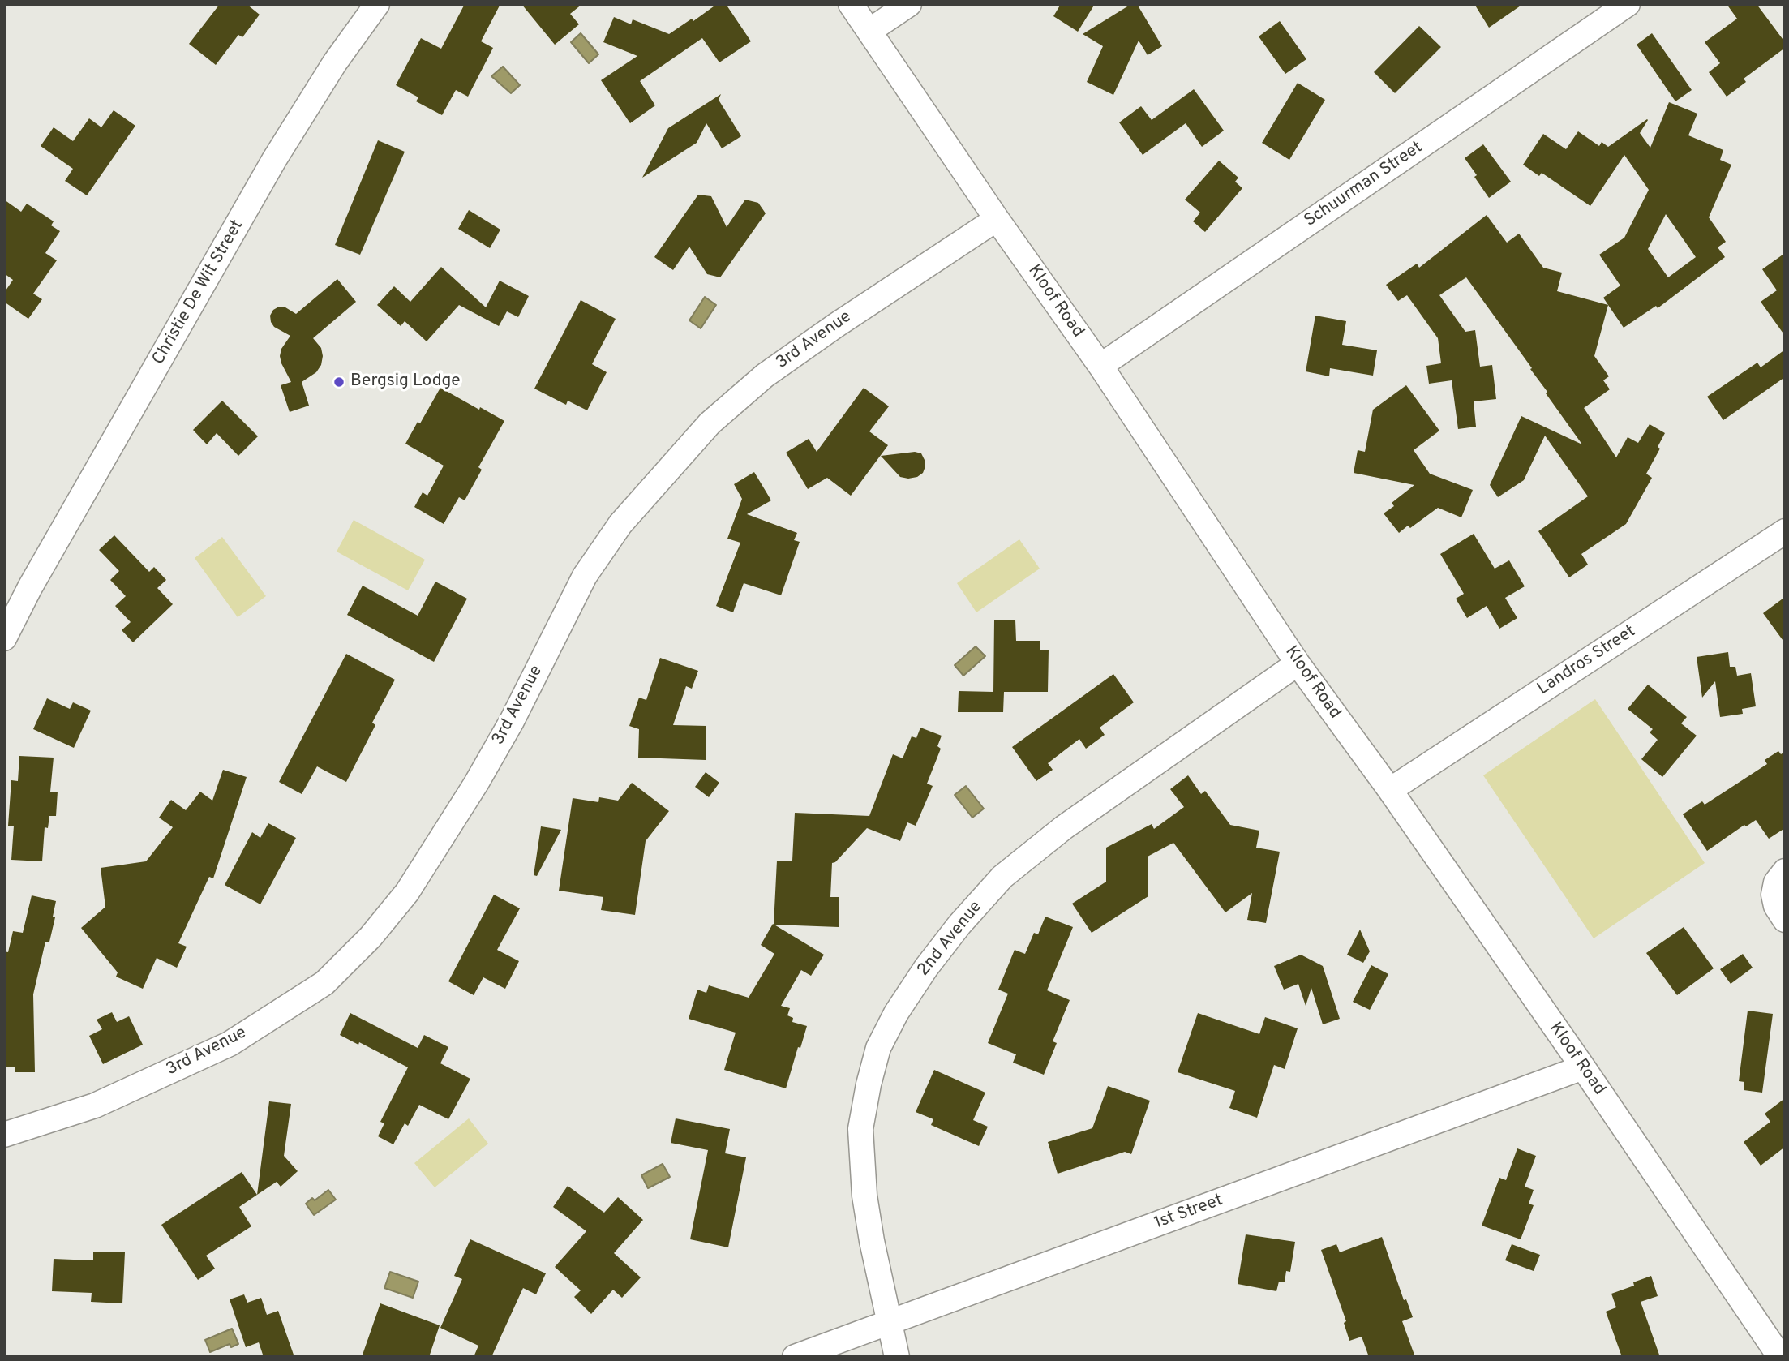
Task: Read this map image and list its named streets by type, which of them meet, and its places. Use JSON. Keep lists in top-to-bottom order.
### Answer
{
  "streets": {
    "street": [
      "Schuurman Street",
      "Christie De Wit Street",
      "Kloof Road",
      "3rd Avenue",
      "Landros Street",
      "2nd Avenue",
      "1st Street"
    ]
  },
  "crossings": [
    ["Schuurman Street", "Kloof Road"],
    ["Kloof Road", "3rd Avenue"],
    ["Kloof Road", "Landros Street"],
    ["Kloof Road", "2nd Avenue"],
    ["Kloof Road", "1st Street"],
    ["2nd Avenue", "1st Street"]
  ],
  "places": ["Bergsig Lodge"]
}
